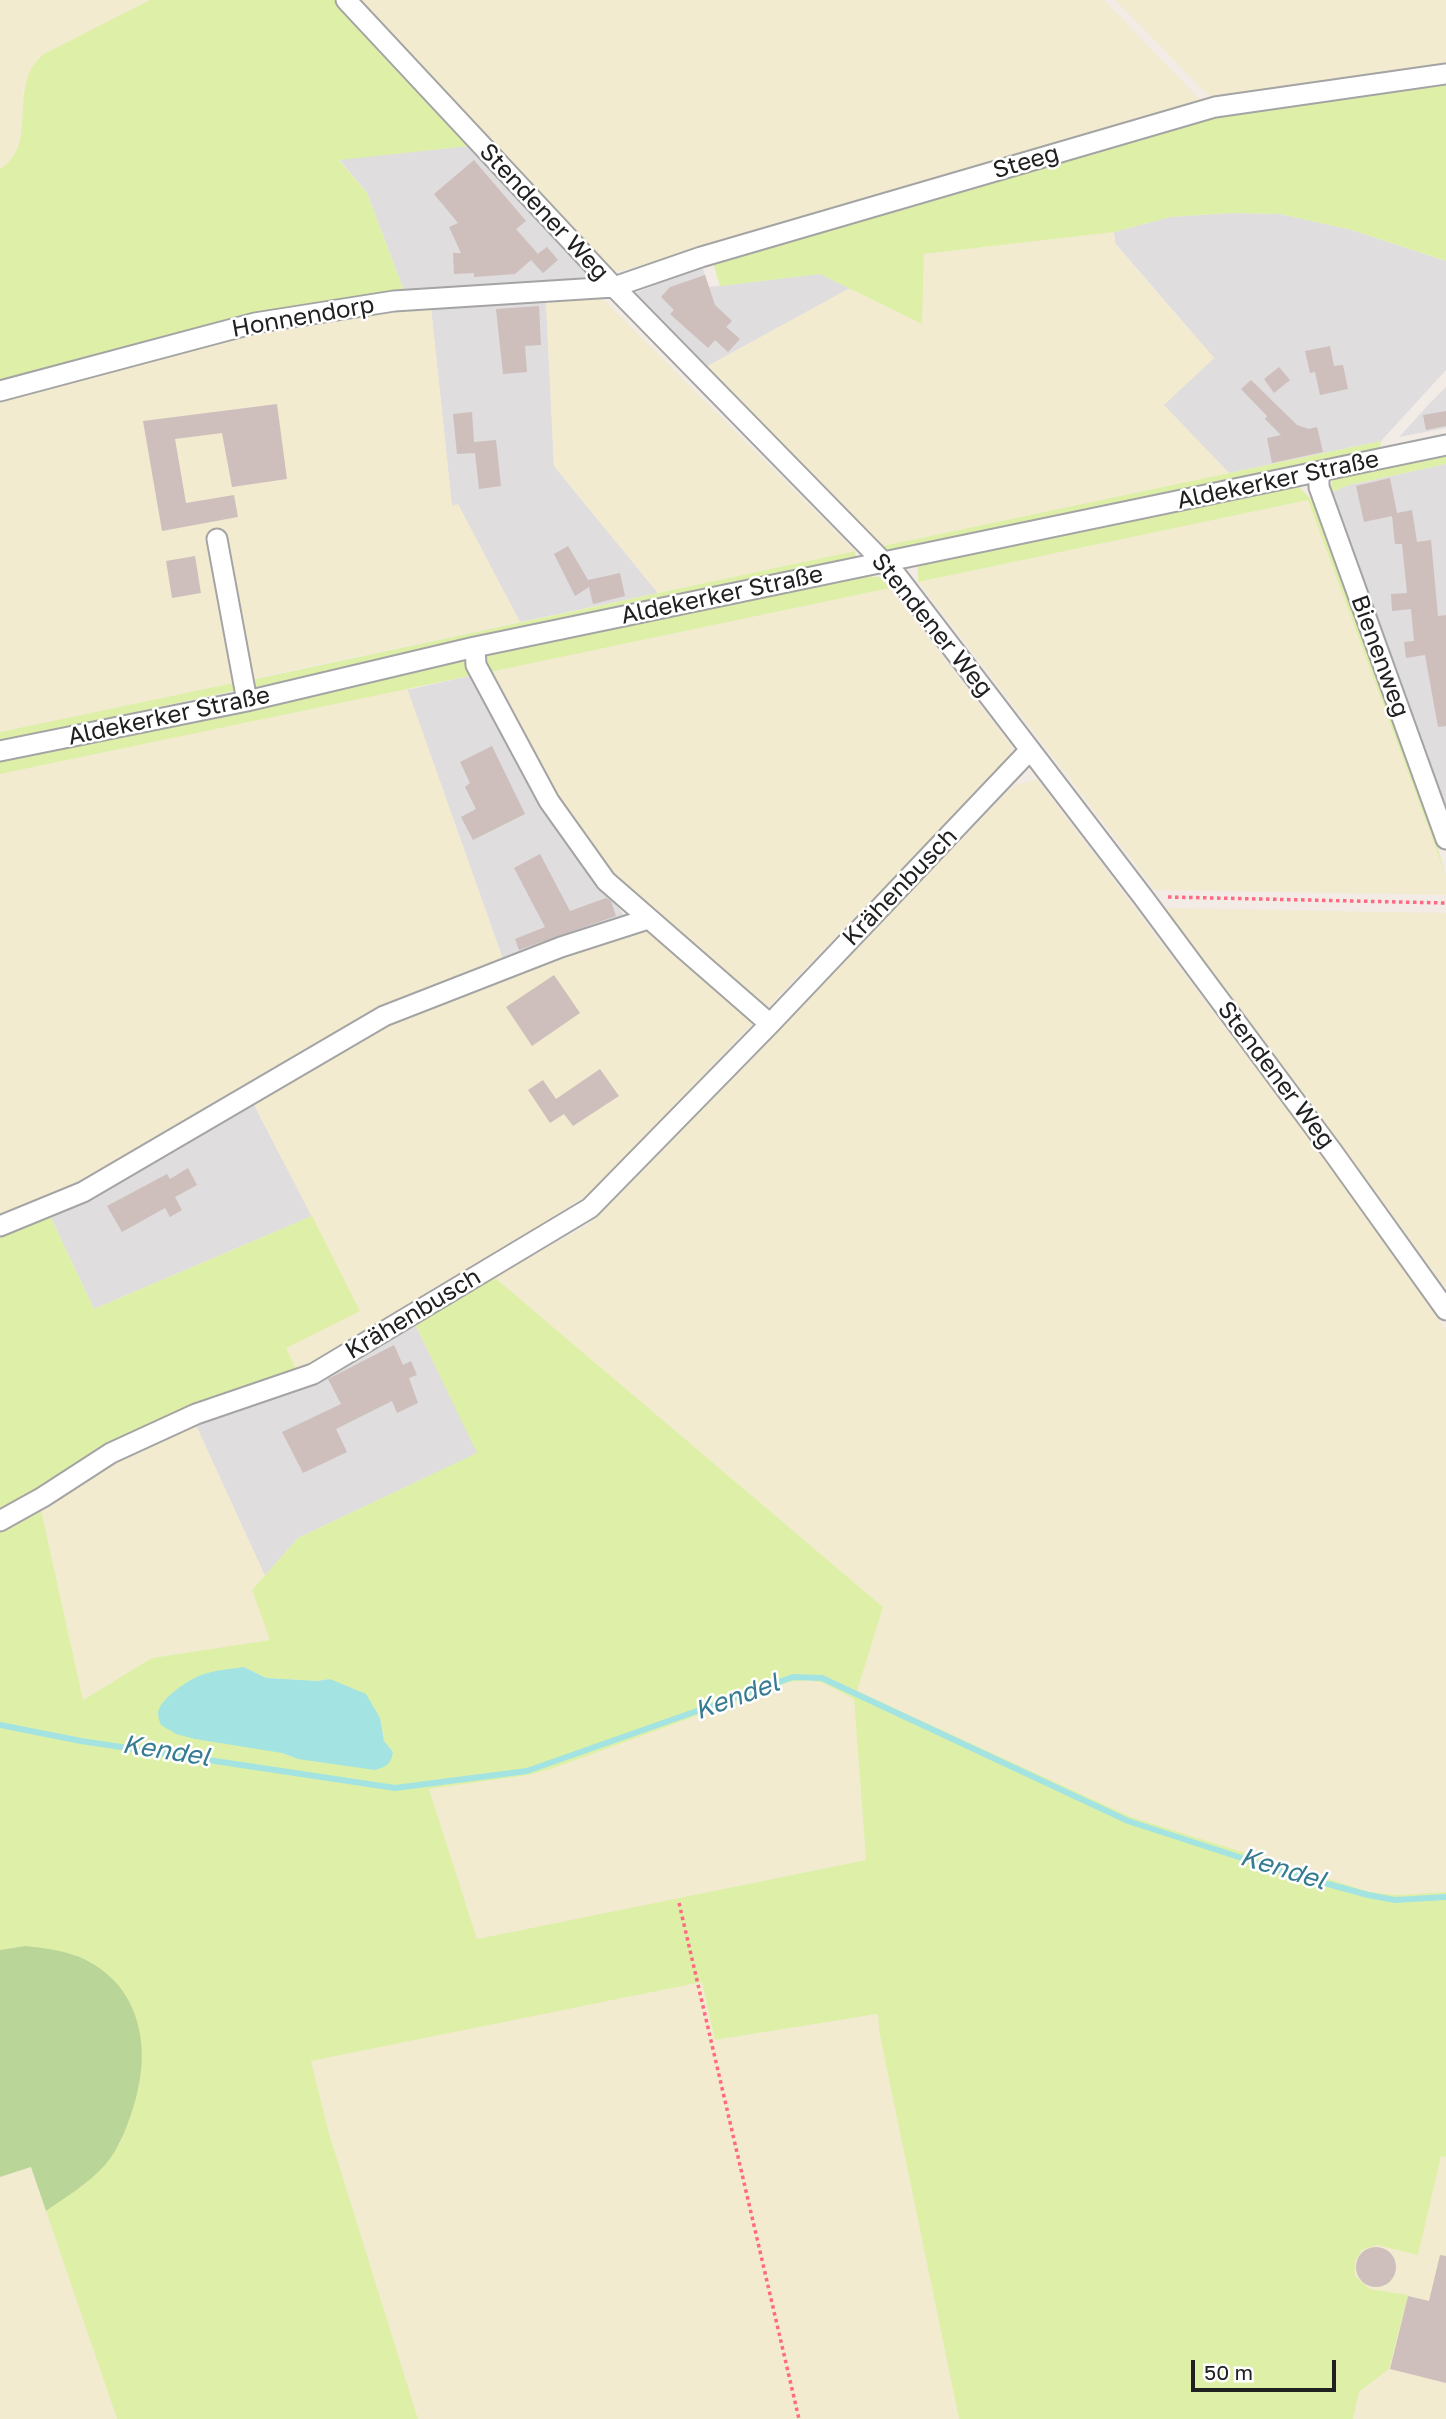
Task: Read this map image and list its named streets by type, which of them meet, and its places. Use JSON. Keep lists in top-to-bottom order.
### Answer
{
  "streets": {
    "street": [
      "Steeg",
      "Stendener Weg",
      "Honnendorp",
      "Aldekerker Straße",
      "Bienenweg",
      "Krähenbusch"
    ]
  },
  "crossings": [
    ["Steeg", "Stendener Weg"],
    ["Steeg", "Honnendorp"],
    ["Stendener Weg", "Honnendorp"],
    ["Stendener Weg", "Aldekerker Straße"],
    ["Stendener Weg", "Krähenbusch"],
    ["Aldekerker Straße", "Bienenweg"]
  ],
  "water": ["Kendel"],
  "scale_bar": "50 m"
}
